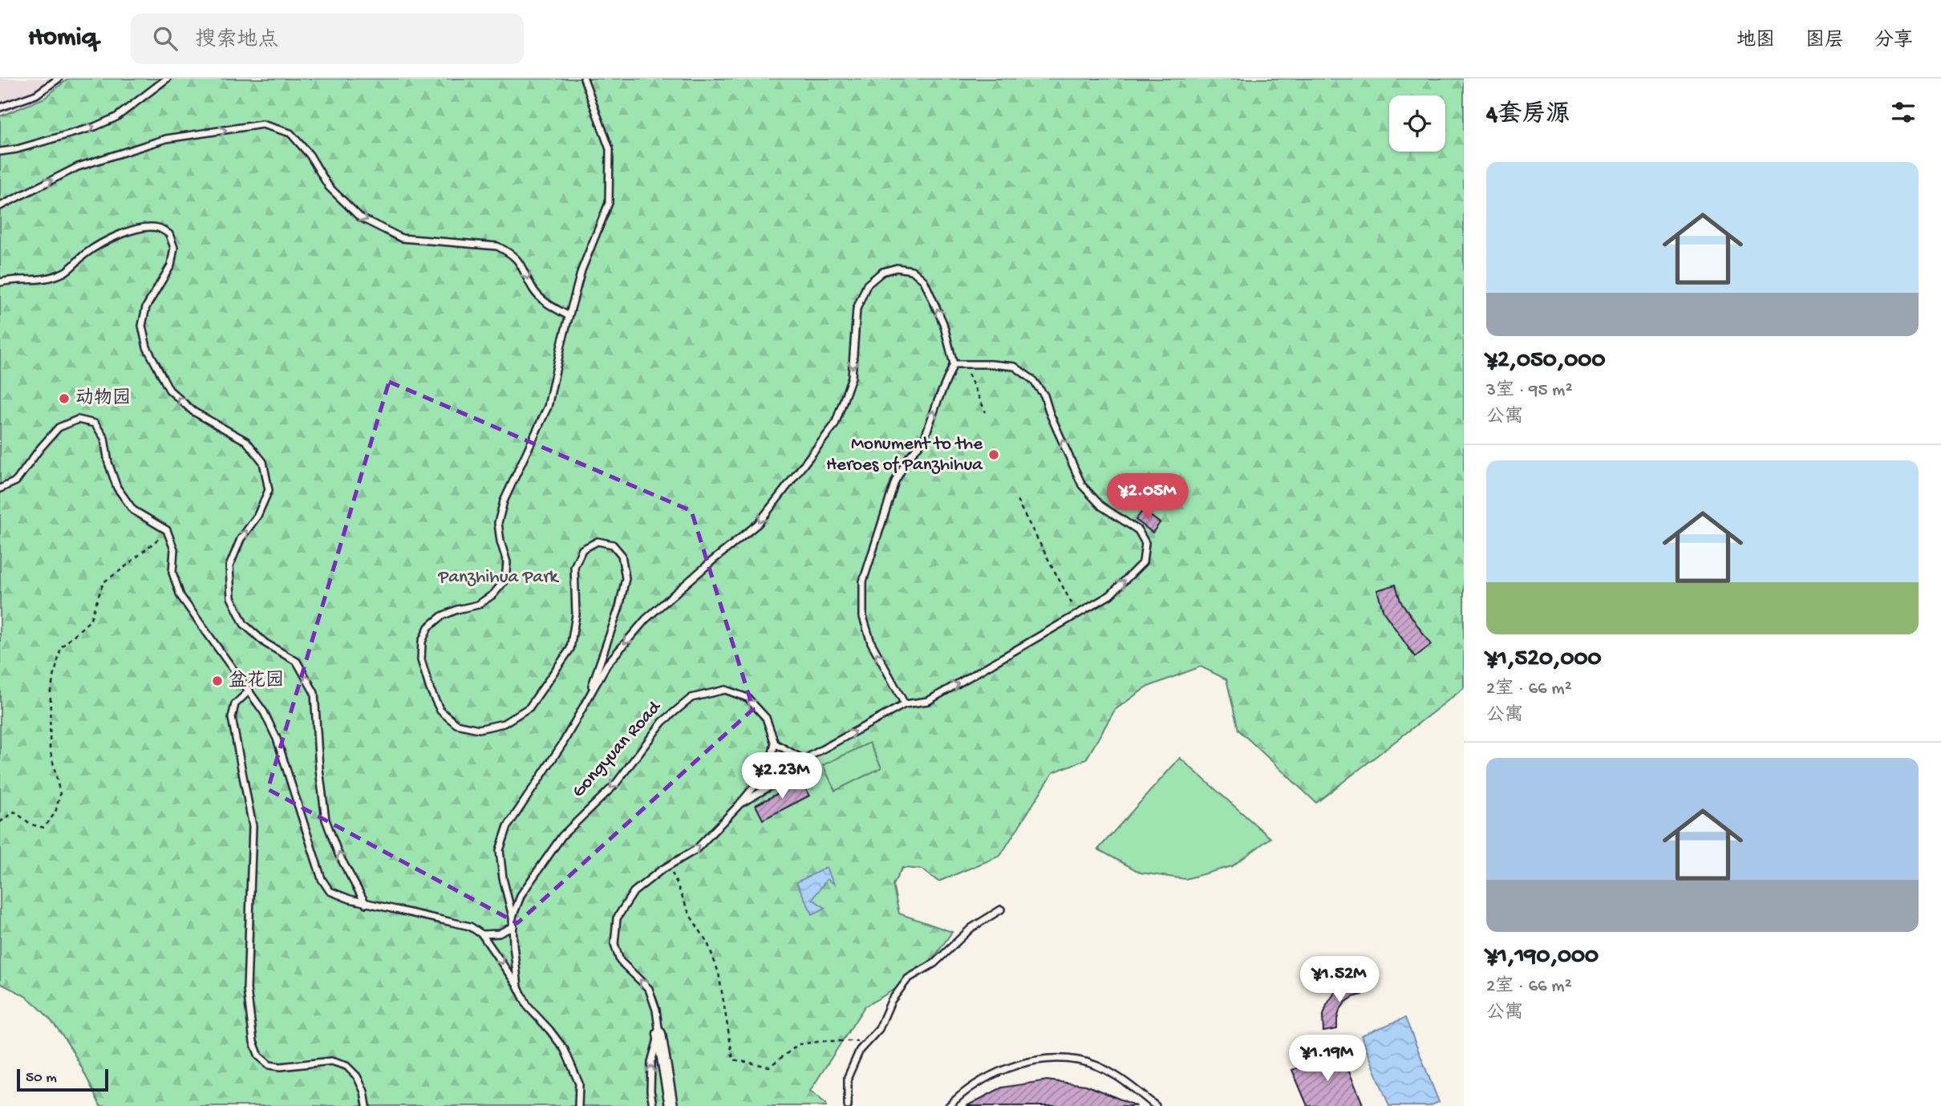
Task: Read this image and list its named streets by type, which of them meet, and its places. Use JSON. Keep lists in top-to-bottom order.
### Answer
{
  "streets": {
    "lane": ["Gongyuan Road"]
  },
  "parks": ["Panzhihua Park"],
  "places": ["动物园", "Monument to the Heroes of Panzhihua", "盆花园"],
  "scale_bar": "50 m",
  "page": {
    "header": "Homiq",
    "search": "搜索地点",
    "nav": ["地图", "图层", "分享"],
    "heading": "4套房源",
    "list": [
      {
        "name": "¥2,050,000",
        "note": "3室 · 95 m² · 公寓"
      },
      {
        "name": "¥1,520,000",
        "note": "2室 · 66 m² · 公寓"
      },
      {
        "name": "¥1,190,000",
        "note": "2室 · 66 m² · 公寓"
      }
    ],
    "price": [
      "¥2.05M",
      "¥2.23M",
      "¥1.52M",
      "¥1.19M"
    ],
    "scale": "50 m"
  }
}
